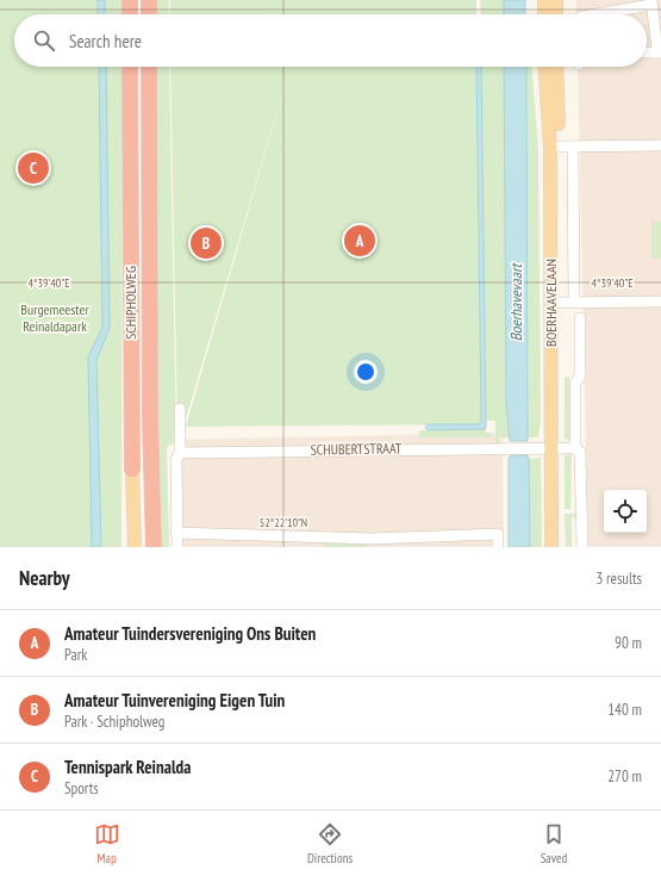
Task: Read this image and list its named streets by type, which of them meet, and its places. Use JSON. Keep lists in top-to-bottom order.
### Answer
{
  "streets": {
    "highway": ["SCHIPHOLWEG"],
    "main road": ["BOERHAAVELAAN"],
    "street": ["SCHUBERTSTRAAT"]
  },
  "crossings": [
    ["BOERHAAVELAAN", "SCHUBERTSTRAAT"]
  ],
  "water": ["Boerhavevaart"],
  "parks": ["Burgemeester Reinaldapark"],
  "page": {
    "search": "Search here",
    "pins": ["C", "A", "B"],
    "heading": ["Nearby", "3 results"],
    "list": [
      {
        "mark": "A",
        "name": "Amateur Tuindersvereniging Ons Buiten",
        "note": "Park",
        "value": "90 m"
      },
      {
        "mark": "B",
        "name": "Amateur Tuinvereniging Eigen Tuin",
        "note": "Park · Schipholweg",
        "value": "140 m"
      },
      {
        "mark": "C",
        "name": "Tennispark Reinalda",
        "note": "Sports",
        "value": "270 m"
      }
    ],
    "nav": ["Map", "Directions", "Saved"]
  },
  "coordinates": ["4°39'40\"E", "52°22'10\"N"]
}
